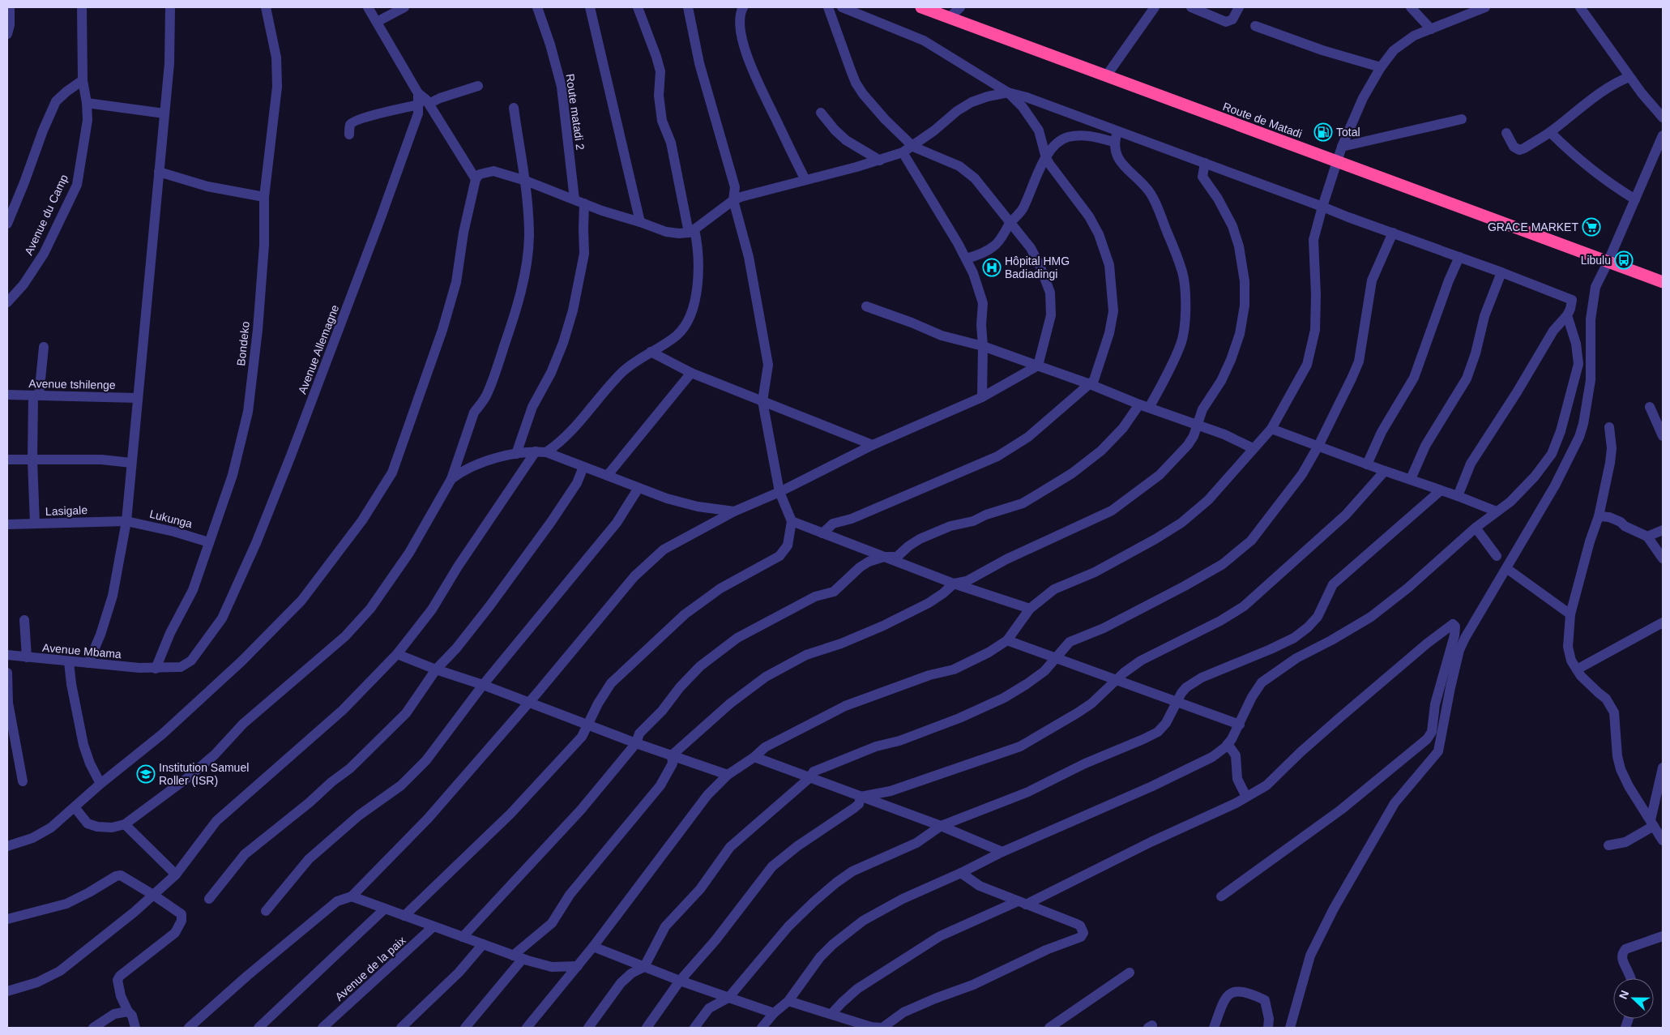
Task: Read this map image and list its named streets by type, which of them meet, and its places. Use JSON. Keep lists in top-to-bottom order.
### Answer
{
  "streets": {
    "highway": ["Route de Matadi"],
    "street": [
      "Route matadi 2",
      "Avenue du Camp",
      "Bondeko",
      "Avenue Allemagne",
      "Avenue tshilenge",
      "Lasigale",
      "Lukunga",
      "Avenue Mbama",
      "Avenue de la paix"
    ]
  },
  "crossings": [
    ["Bondeko", "Avenue Allemagne"],
    ["Bondeko", "Lukunga"],
    ["Bondeko", "Avenue Mbama"],
    ["Avenue Allemagne", "Avenue Mbama"],
    ["Lasigale", "Lukunga"]
  ],
  "places": {
    "fuel station": ["Total"],
    "supermarket": ["GRACE MARKET"],
    "bus stop": ["Libulu"],
    "hospital": ["Hôpital HMG Badiadingi"],
    "school or university": ["Institution Samuel Roller (ISR)"]
  },
  "north": "left"
}
